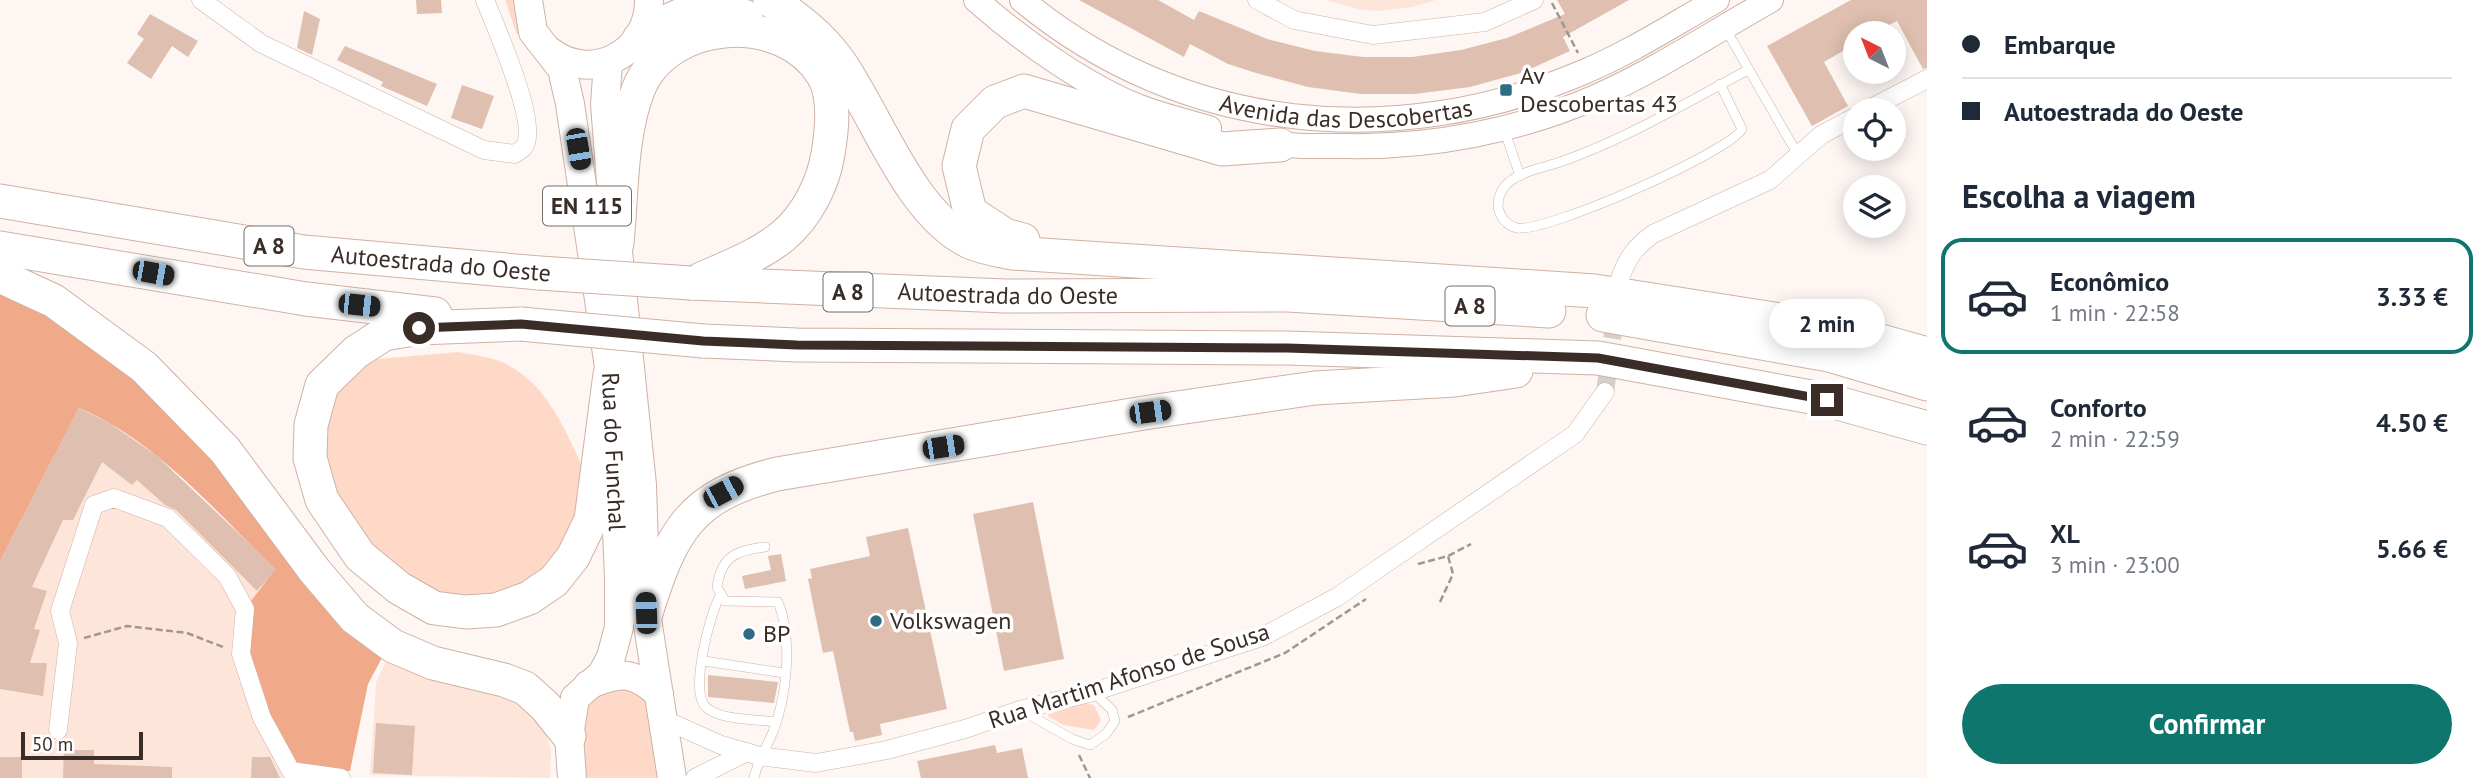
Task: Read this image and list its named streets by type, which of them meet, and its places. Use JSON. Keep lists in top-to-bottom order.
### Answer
{
  "streets": {
    "highway": ["A 8", "Autoestrada do Oeste"],
    "main road": ["Avenida das Descobertas", "EN 115", "Rua do Funchal"],
    "street": ["Rua Martim Afonso de Sousa"]
  },
  "crossings": [
    ["Rua do Funchal", "Rua Martim Afonso de Sousa"]
  ],
  "places": {
    "transit": ["Av Descobertas 43"],
    "other": ["Volkswagen", "BP"]
  },
  "scale_bar": "50 m",
  "north": "top left",
  "page": {
    "banner": ["Embarque", "Autoestrada do Oeste"],
    "heading": "Escolha a viagem",
    "list": [
      {
        "name": "Econômico",
        "note": "1 min · 22:58",
        "value": "3.33 €"
      },
      {
        "name": "Conforto",
        "note": "2 min · 22:59",
        "value": "4.50 €"
      },
      {
        "name": "XL",
        "note": "3 min · 23:00",
        "value": "5.66 €"
      }
    ],
    "bubble": "2 min",
    "buttons": "Confirmar",
    "scale": "50 m"
  }
}
